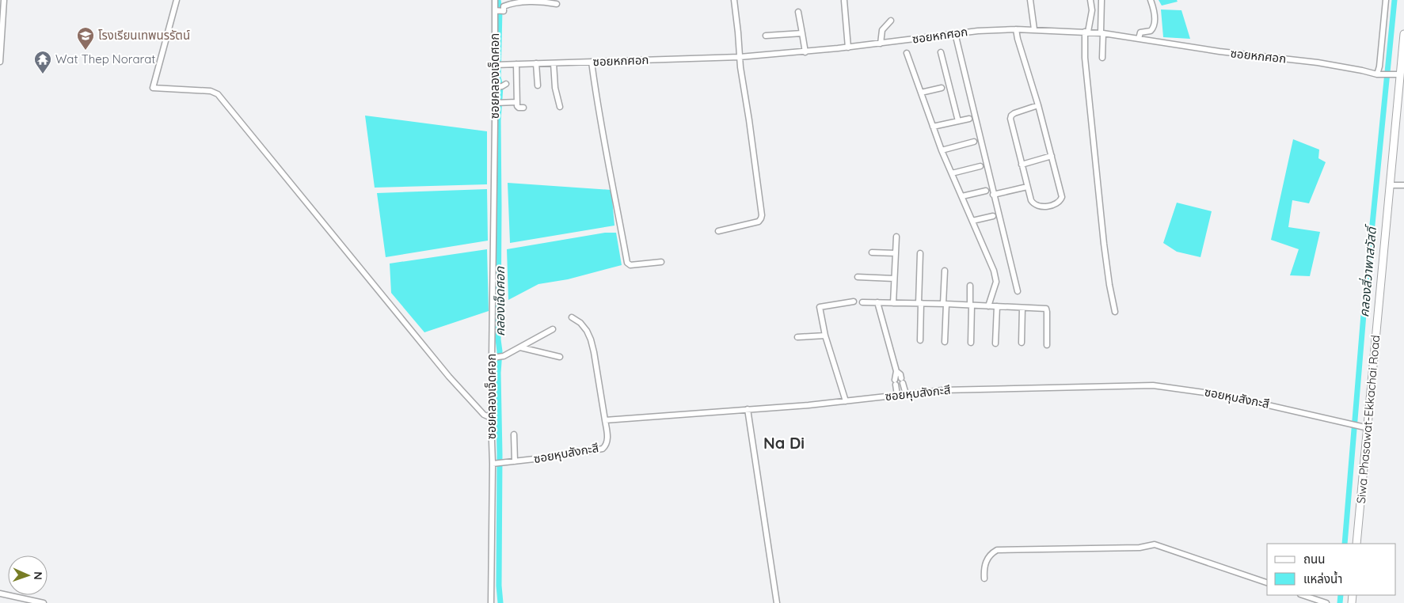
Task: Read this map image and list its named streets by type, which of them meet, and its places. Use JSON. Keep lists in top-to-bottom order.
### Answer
{
  "streets": {
    "street": [
      "ซอยหกศอก",
      "ซอยคลองเจ็ดศอก",
      "ซอยหุบสังกะสี",
      "Siwa Phasawat-Ekkachai Road"
    ]
  },
  "crossings": [
    ["ซอยหกศอก", "ซอยคลองเจ็ดศอก"],
    ["ซอยหกศอก", "Siwa Phasawat-Ekkachai Road"],
    ["ซอยคลองเจ็ดศอก", "ซอยหุบสังกะสี"],
    ["ซอยหุบสังกะสี", "Siwa Phasawat-Ekkachai Road"]
  ],
  "districts": ["Na Di"],
  "water": ["คลองสี่วาพาสวัสดิ์", "คลองเจ็ดศอก"],
  "places": {
    "school or university": ["โรงเรียนเทพนรรัตน์"],
    "temple": ["Wat Thep Norarat"]
  },
  "legend": ["ถนน", "แหล่งน้ำ"],
  "north": "right"
}
